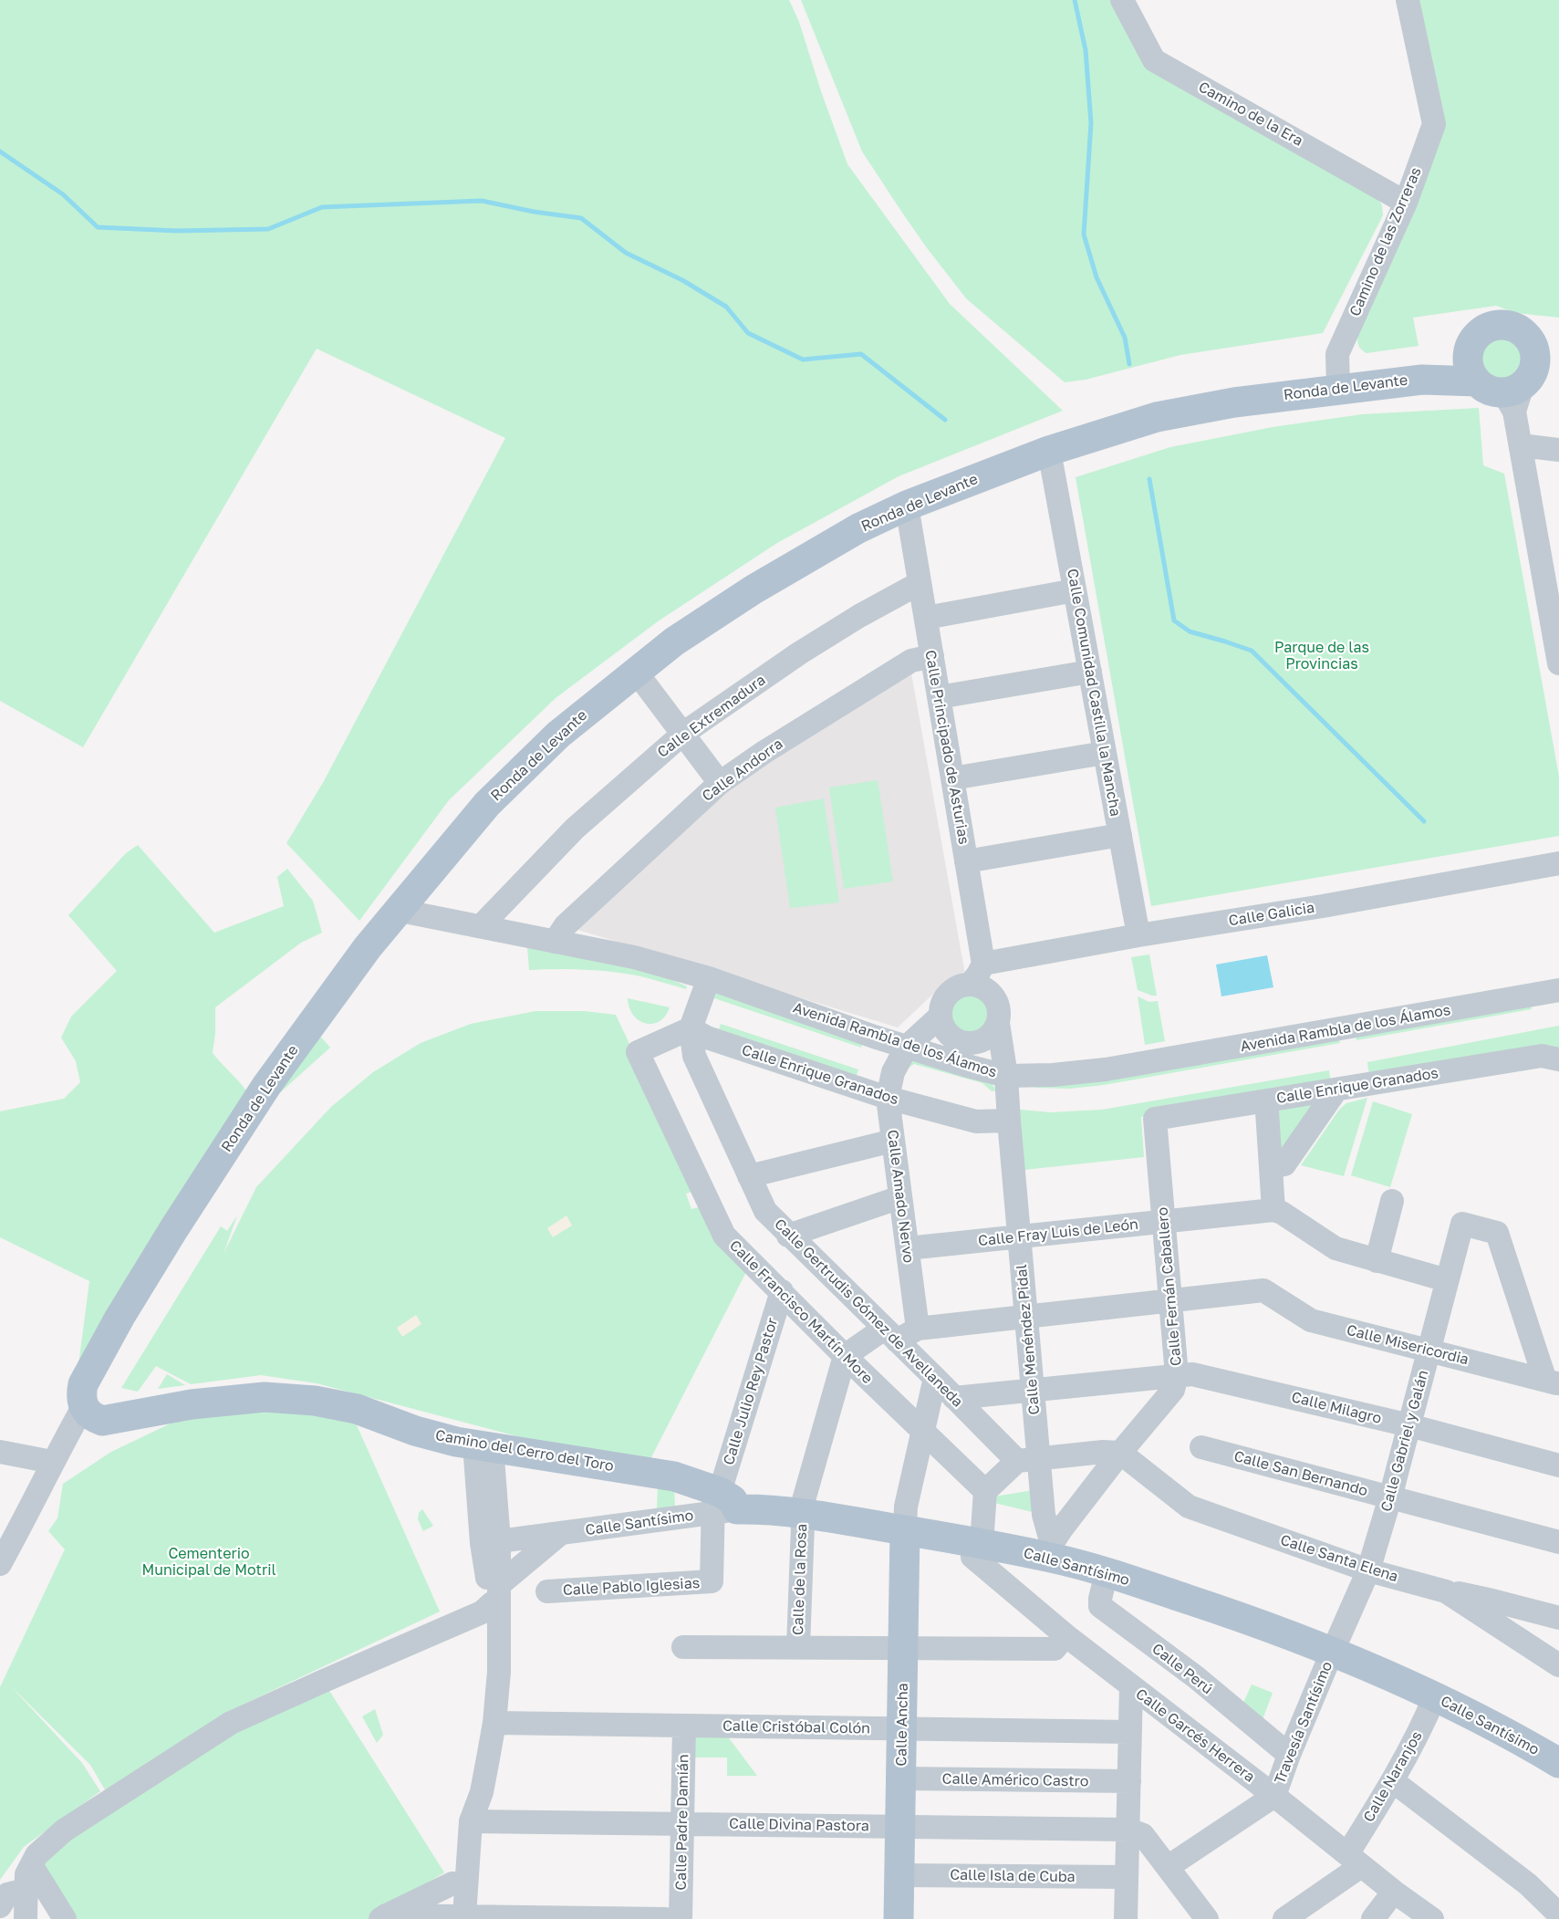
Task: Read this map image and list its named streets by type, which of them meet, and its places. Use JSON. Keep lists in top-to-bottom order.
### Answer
{
  "streets": {
    "main road": [
      "Ronda de Levante",
      "Camino del Cerro del Toro",
      "Calle Santísimo",
      "Calle Ancha"
    ],
    "street": [
      "Camino de la Era",
      "Camino de las Zorreras",
      "Calle Comunidad Castilla la Mancha",
      "Calle Extremadura",
      "Calle Principado de Asturias",
      "Calle Andorra",
      "Calle Galicia",
      "Avenida Rambla de los Álamos",
      "Calle Enrique Granados",
      "Calle Amado Nervo",
      "Calle Fray Luis de León",
      "Calle Fernán Caballero",
      "Calle Francisco Martín More",
      "Calle Gertrudis Gómez de Avellaneda",
      "Calle Menéndez Pidal",
      "Calle Misericordia",
      "Calle Julio Rey Pastor",
      "Calle Milagro",
      "Calle Gabriel y Galán",
      "Calle San Bernando",
      "Calle Santa Elena",
      "Calle de la Rosa",
      "Calle Pablo Iglesias",
      "Calle Perú",
      "Travesía Santísimo",
      "Calle Cristóbal Colón",
      "Calle Garcés Herrera",
      "Calle Naranjos",
      "Calle Américo Castro",
      "Calle Padre Damián",
      "Calle Divina Pastora",
      "Calle Isla de Cuba"
    ]
  },
  "crossings": [
    ["Camino de la Era", "Camino de las Zorreras"],
    ["Camino de las Zorreras", "Ronda de Levante"],
    ["Ronda de Levante", "Calle Comunidad Castilla la Mancha"],
    ["Ronda de Levante", "Calle Principado de Asturias"],
    ["Ronda de Levante", "Avenida Rambla de los Álamos"],
    ["Ronda de Levante", "Camino del Cerro del Toro"],
    ["Calle Comunidad Castilla la Mancha", "Calle Galicia"],
    ["Calle Extremadura", "Calle Principado de Asturias"],
    ["Calle Extremadura", "Avenida Rambla de los Álamos"],
    ["Calle Principado de Asturias", "Calle Andorra"],
    ["Calle Principado de Asturias", "Calle Galicia"],
    ["Calle Andorra", "Avenida Rambla de los Álamos"],
    ["Avenida Rambla de los Álamos", "Calle Amado Nervo"],
    ["Avenida Rambla de los Álamos", "Calle Gertrudis Gómez de Avellaneda"],
    ["Calle Enrique Granados", "Calle Amado Nervo"],
    ["Calle Enrique Granados", "Calle Fernán Caballero"],
    ["Calle Enrique Granados", "Calle Francisco Martín More"],
    ["Calle Enrique Granados", "Calle Gertrudis Gómez de Avellaneda"],
    ["Calle Enrique Granados", "Calle Menéndez Pidal"],
    ["Calle Amado Nervo", "Calle Fray Luis de León"],
    ["Calle Fray Luis de León", "Calle Fernán Caballero"],
    ["Calle Fray Luis de León", "Calle Menéndez Pidal"],
    ["Calle Fernán Caballero", "Calle Menéndez Pidal"],
    ["Calle Fernán Caballero", "Calle Misericordia"],
    ["Calle Fernán Caballero", "Calle Milagro"],
    ["Calle Fernán Caballero", "Calle Santísimo"],
    ["Calle Fernán Caballero", "Calle Santa Elena"],
    ["Calle Francisco Martín More", "Calle Gertrudis Gómez de Avellaneda"],
    ["Calle Francisco Martín More", "Calle Julio Rey Pastor"],
    ["Calle Francisco Martín More", "Calle de la Rosa"],
    ["Calle Gertrudis Gómez de Avellaneda", "Calle Menéndez Pidal"],
    ["Calle Gertrudis Gómez de Avellaneda", "Calle Milagro"],
    ["Calle Menéndez Pidal", "Calle Milagro"],
    ["Calle Menéndez Pidal", "Calle Santísimo"],
    ["Calle Misericordia", "Calle Gabriel y Galán"],
    ["Calle Julio Rey Pastor", "Camino del Cerro del Toro"],
    ["Calle Julio Rey Pastor", "Calle Santísimo"],
    ["Calle Julio Rey Pastor", "Calle Pablo Iglesias"],
    ["Calle Milagro", "Calle Gabriel y Galán"],
    ["Calle Gabriel y Galán", "Calle San Bernando"],
    ["Calle Gabriel y Galán", "Calle Santísimo"],
    ["Calle Gabriel y Galán", "Calle Santa Elena"],
    ["Calle Gabriel y Galán", "Travesía Santísimo"],
    ["Camino del Cerro del Toro", "Calle Santísimo"],
    ["Camino del Cerro del Toro", "Calle Pablo Iglesias"],
    ["Calle Santísimo", "Calle de la Rosa"],
    ["Calle Santísimo", "Calle Pablo Iglesias"],
    ["Calle Santísimo", "Calle Perú"],
    ["Calle Santísimo", "Travesía Santísimo"],
    ["Calle Santísimo", "Calle Ancha"],
    ["Calle Santísimo", "Calle Garcés Herrera"],
    ["Calle Santísimo", "Calle Naranjos"],
    ["Calle Perú", "Travesía Santísimo"],
    ["Travesía Santísimo", "Calle Garcés Herrera"],
    ["Calle Ancha", "Calle Cristóbal Colón"],
    ["Calle Ancha", "Calle Américo Castro"],
    ["Calle Ancha", "Calle Divina Pastora"],
    ["Calle Ancha", "Calle Isla de Cuba"],
    ["Calle Cristóbal Colón", "Calle Padre Damián"],
    ["Calle Garcés Herrera", "Calle Naranjos"],
    ["Calle Padre Damián", "Calle Divina Pastora"]
  ],
  "parks": ["Parque de las Provincias", "Cementerio Municipal de Motril"]
}
